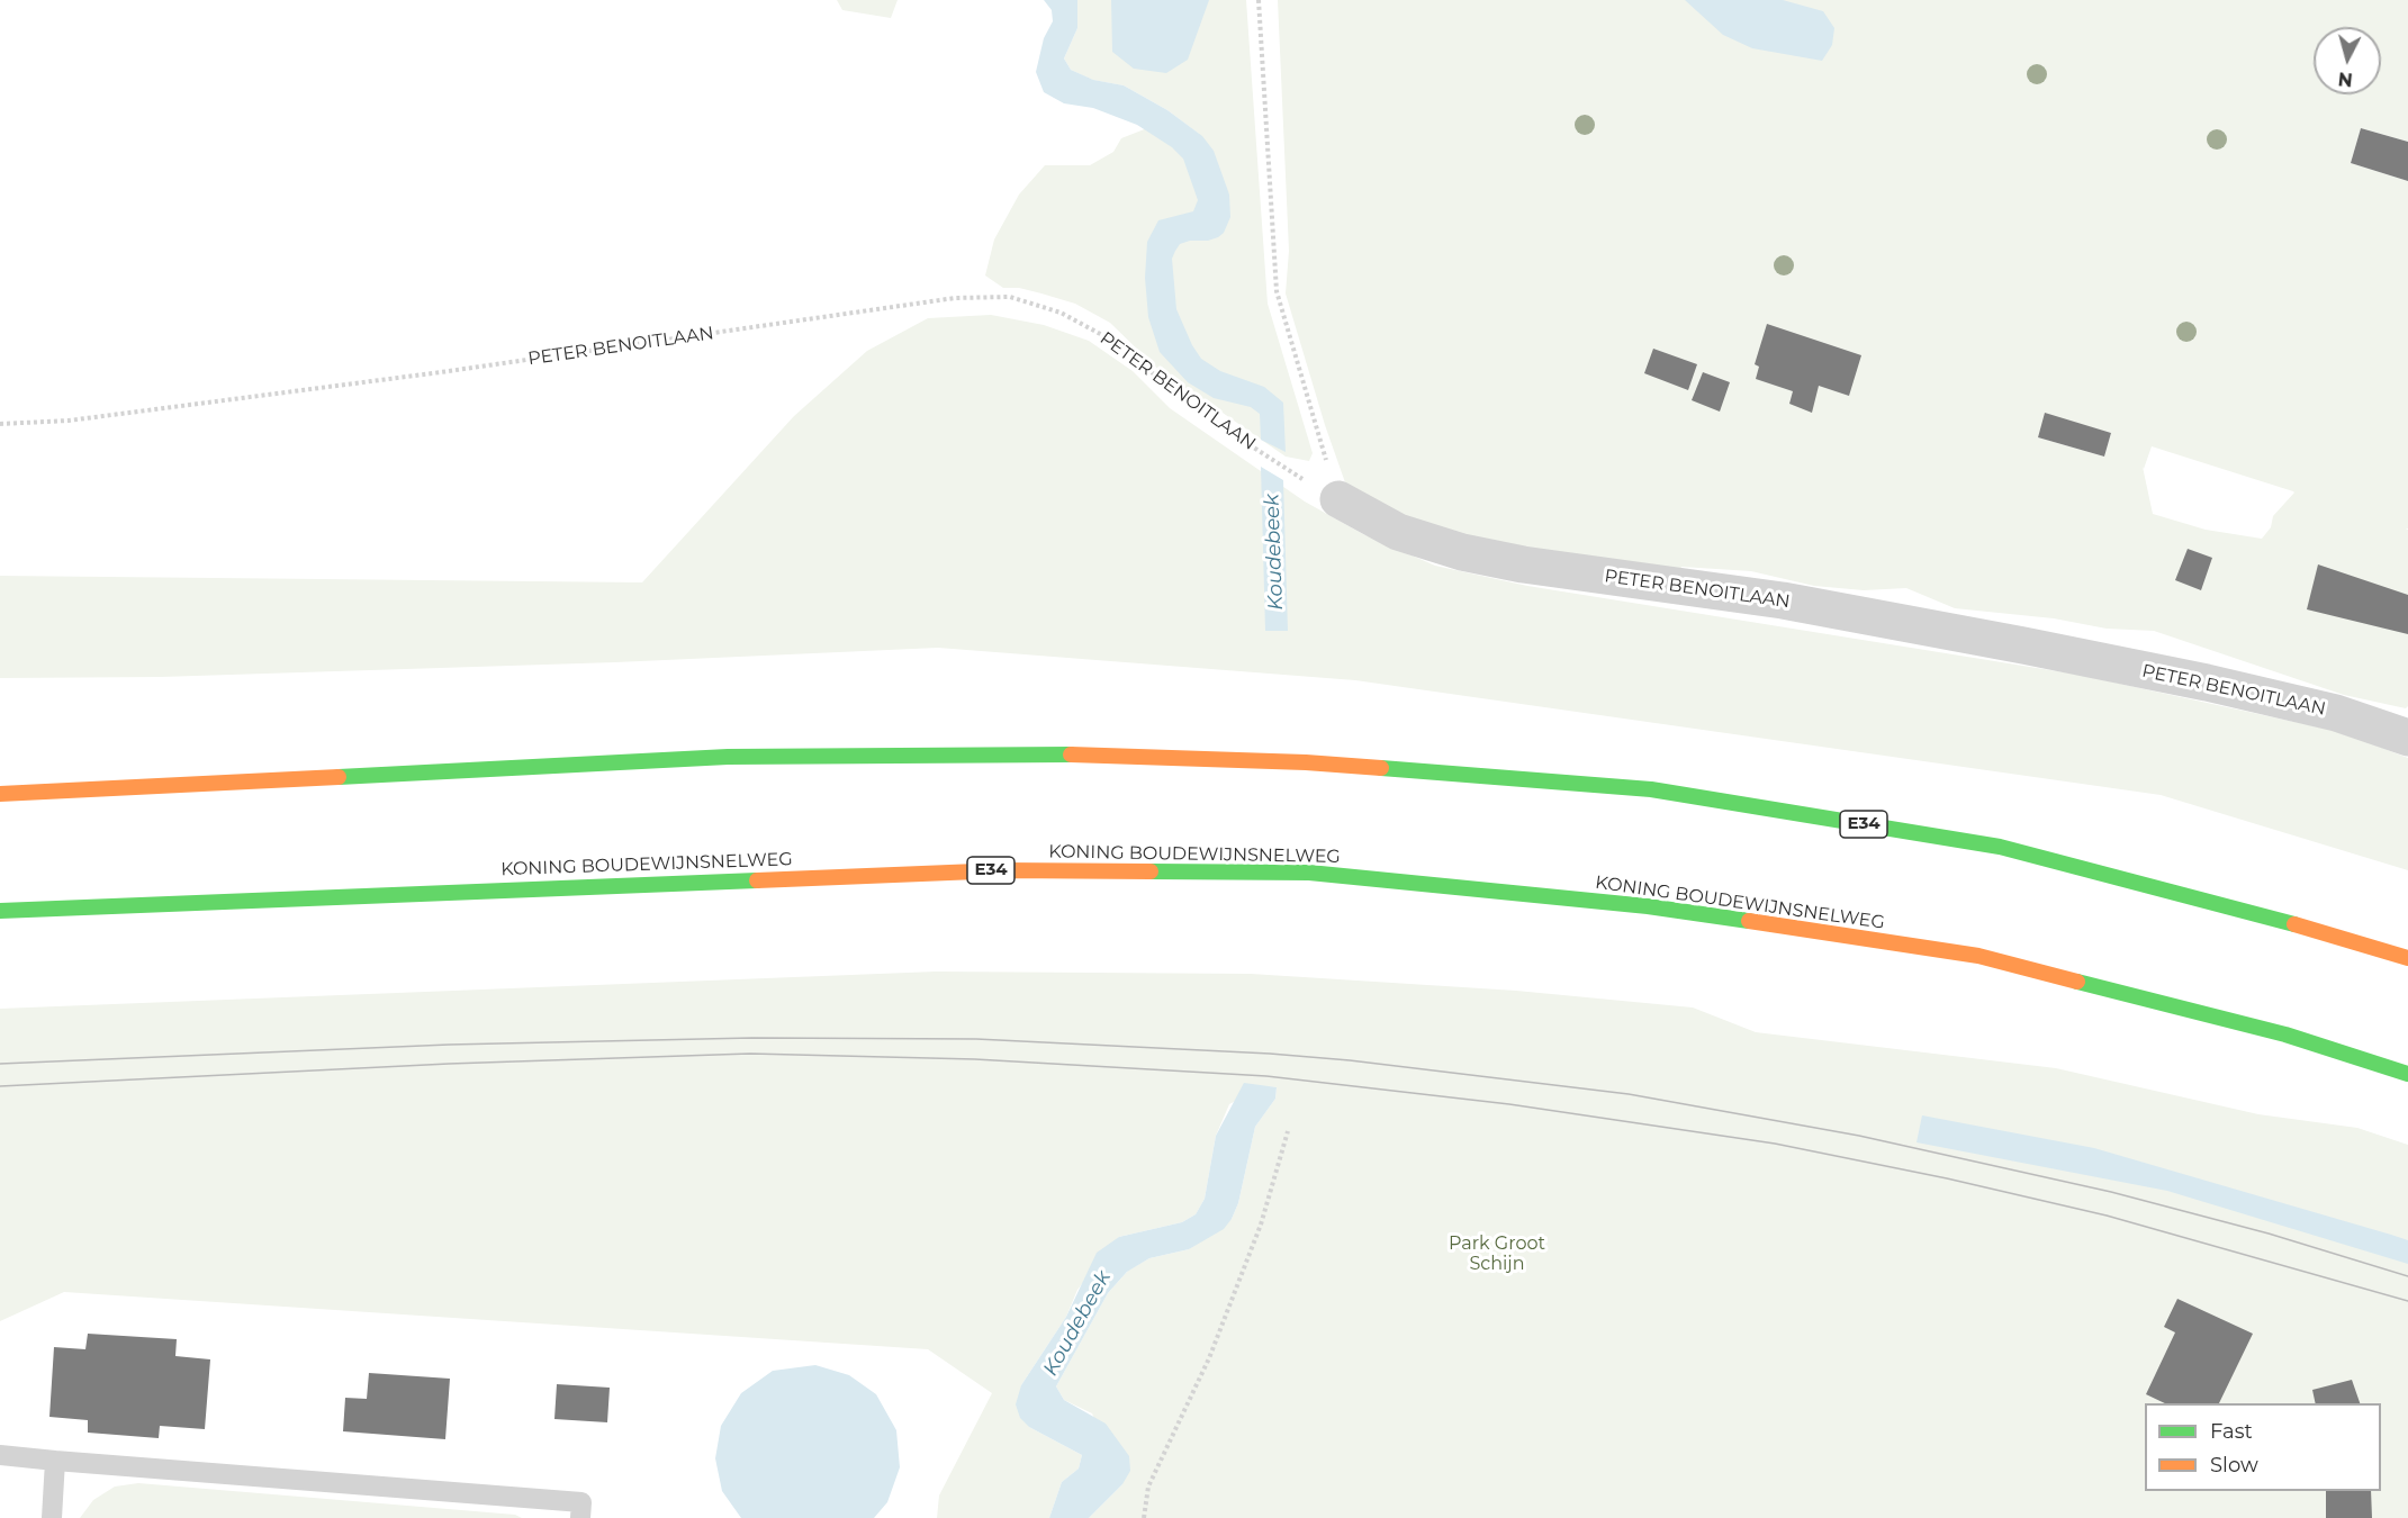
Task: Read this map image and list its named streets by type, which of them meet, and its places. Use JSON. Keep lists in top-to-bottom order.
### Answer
{
  "streets": {
    "highway": ["E34", "KONING BOUDEWIJNSNELWEG"],
    "street": ["PETER BENOITLAAN"]
  },
  "water": ["Koudebeek"],
  "parks": ["Park Groot Schijn"],
  "legend": ["Fast", "Slow"],
  "north": "bottom"
}
